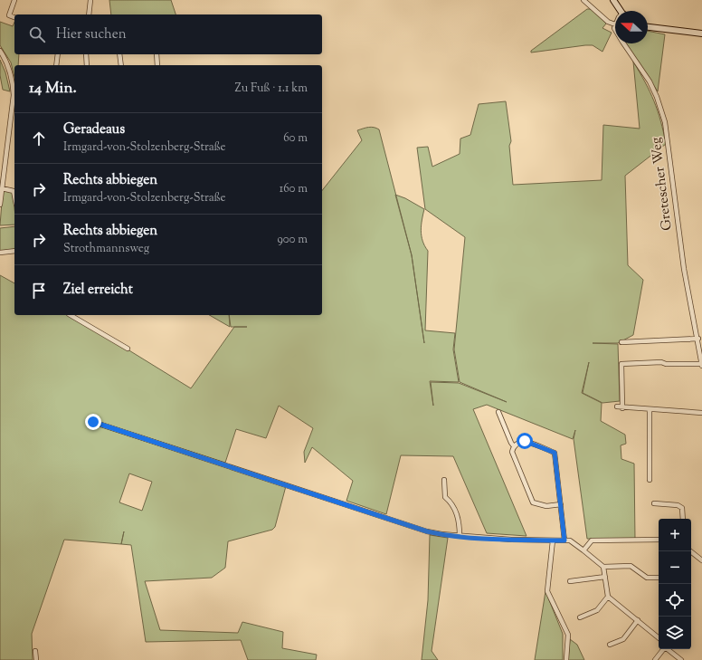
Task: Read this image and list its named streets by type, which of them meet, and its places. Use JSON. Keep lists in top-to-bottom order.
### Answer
{
  "streets": {
    "street": ["Gretescher Weg"]
  },
  "north": "left",
  "page": {
    "search": "Hier suchen",
    "heading": ["14 Min.", "Zu Fuß · 1.1 km"],
    "list": [
      ["Geradeaus", "Irmgard-von-Stolzenberg-Straße", "60 m"],
      ["Rechts abbiegen", "Irmgard-von-Stolzenberg-Straße", "160 m"],
      ["Rechts abbiegen", "Strothmannsweg", "900 m"],
      "Ziel erreicht"
    ],
    "map_buttons": ["+", "−"]
  }
}
